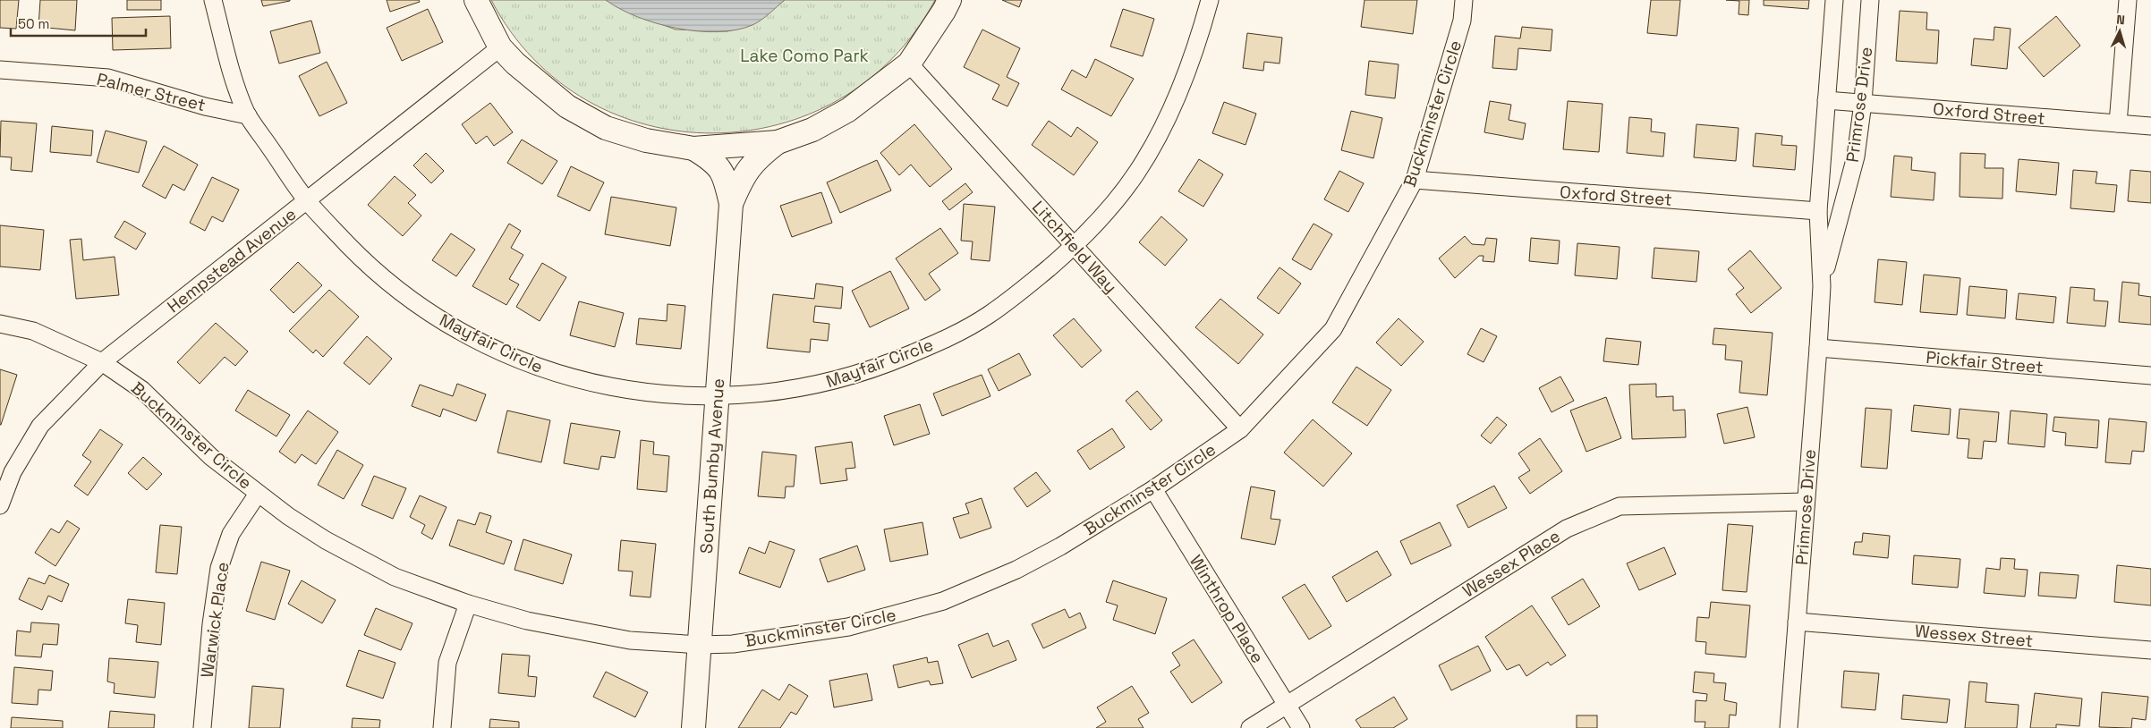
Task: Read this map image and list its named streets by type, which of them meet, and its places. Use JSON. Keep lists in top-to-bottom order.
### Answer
{
  "streets": {
    "street": [
      "Palmer Street",
      "Primrose Drive",
      "Buckminster Circle",
      "Oxford Street",
      "Litchfield Way",
      "Hempstead Avenue",
      "Mayfair Circle",
      "Pickfair Street",
      "South Bumby Avenue",
      "Wessex Place",
      "Winthrop Place",
      "Warwick Place",
      "Wessex Street"
    ]
  },
  "crossings": [
    ["Palmer Street", "Mayfair Circle"],
    ["Primrose Drive", "Oxford Street"],
    ["Primrose Drive", "Pickfair Street"],
    ["Primrose Drive", "Wessex Place"],
    ["Primrose Drive", "Wessex Street"],
    ["Buckminster Circle", "Oxford Street"],
    ["Buckminster Circle", "Litchfield Way"],
    ["Buckminster Circle", "Hempstead Avenue"],
    ["Buckminster Circle", "South Bumby Avenue"],
    ["Buckminster Circle", "Winthrop Place"],
    ["Buckminster Circle", "Warwick Place"],
    ["Litchfield Way", "Mayfair Circle"],
    ["Hempstead Avenue", "Mayfair Circle"],
    ["Mayfair Circle", "South Bumby Avenue"],
    ["Wessex Place", "Winthrop Place"]
  ],
  "parks": ["Lake Como Park"],
  "scale_bar": "50 m",
  "north": "top"
}
